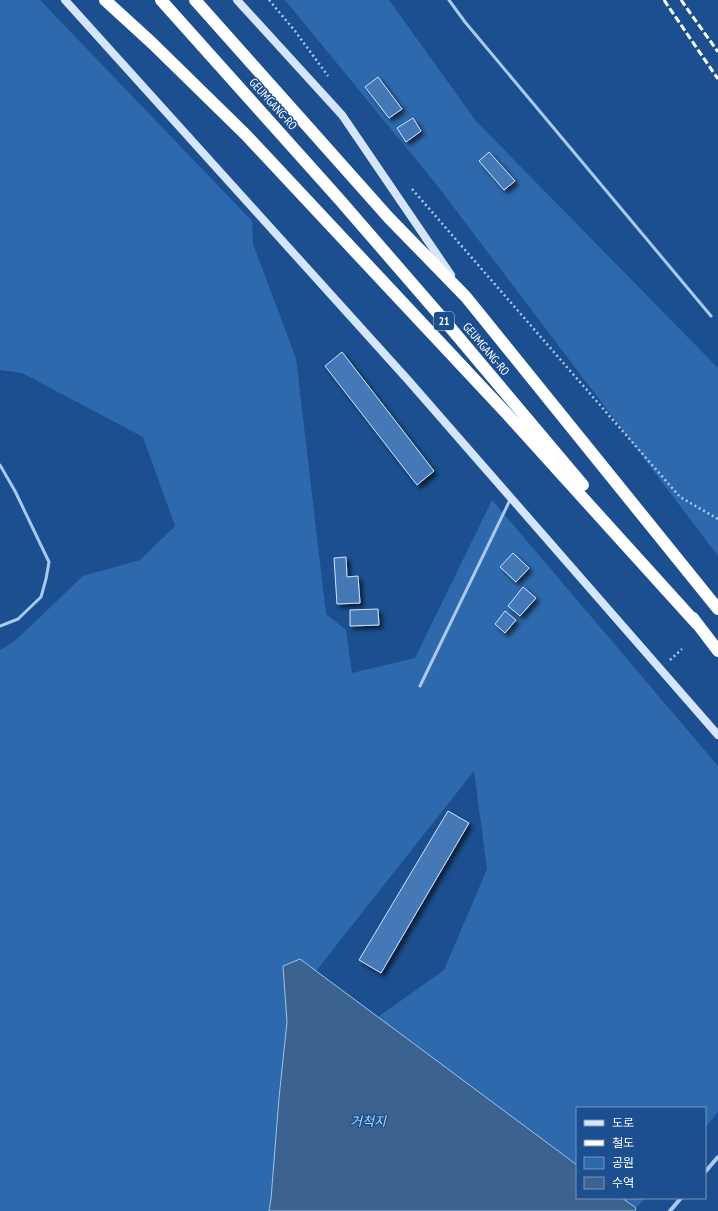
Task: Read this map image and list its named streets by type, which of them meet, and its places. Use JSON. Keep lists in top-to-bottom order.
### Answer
{
  "streets": {
    "highway": ["GEUMGANG-RO", "21"]
  },
  "water": ["거척지"],
  "legend": [
    "도로",
    "철도",
    "공원",
    "수역"
  ]
}
